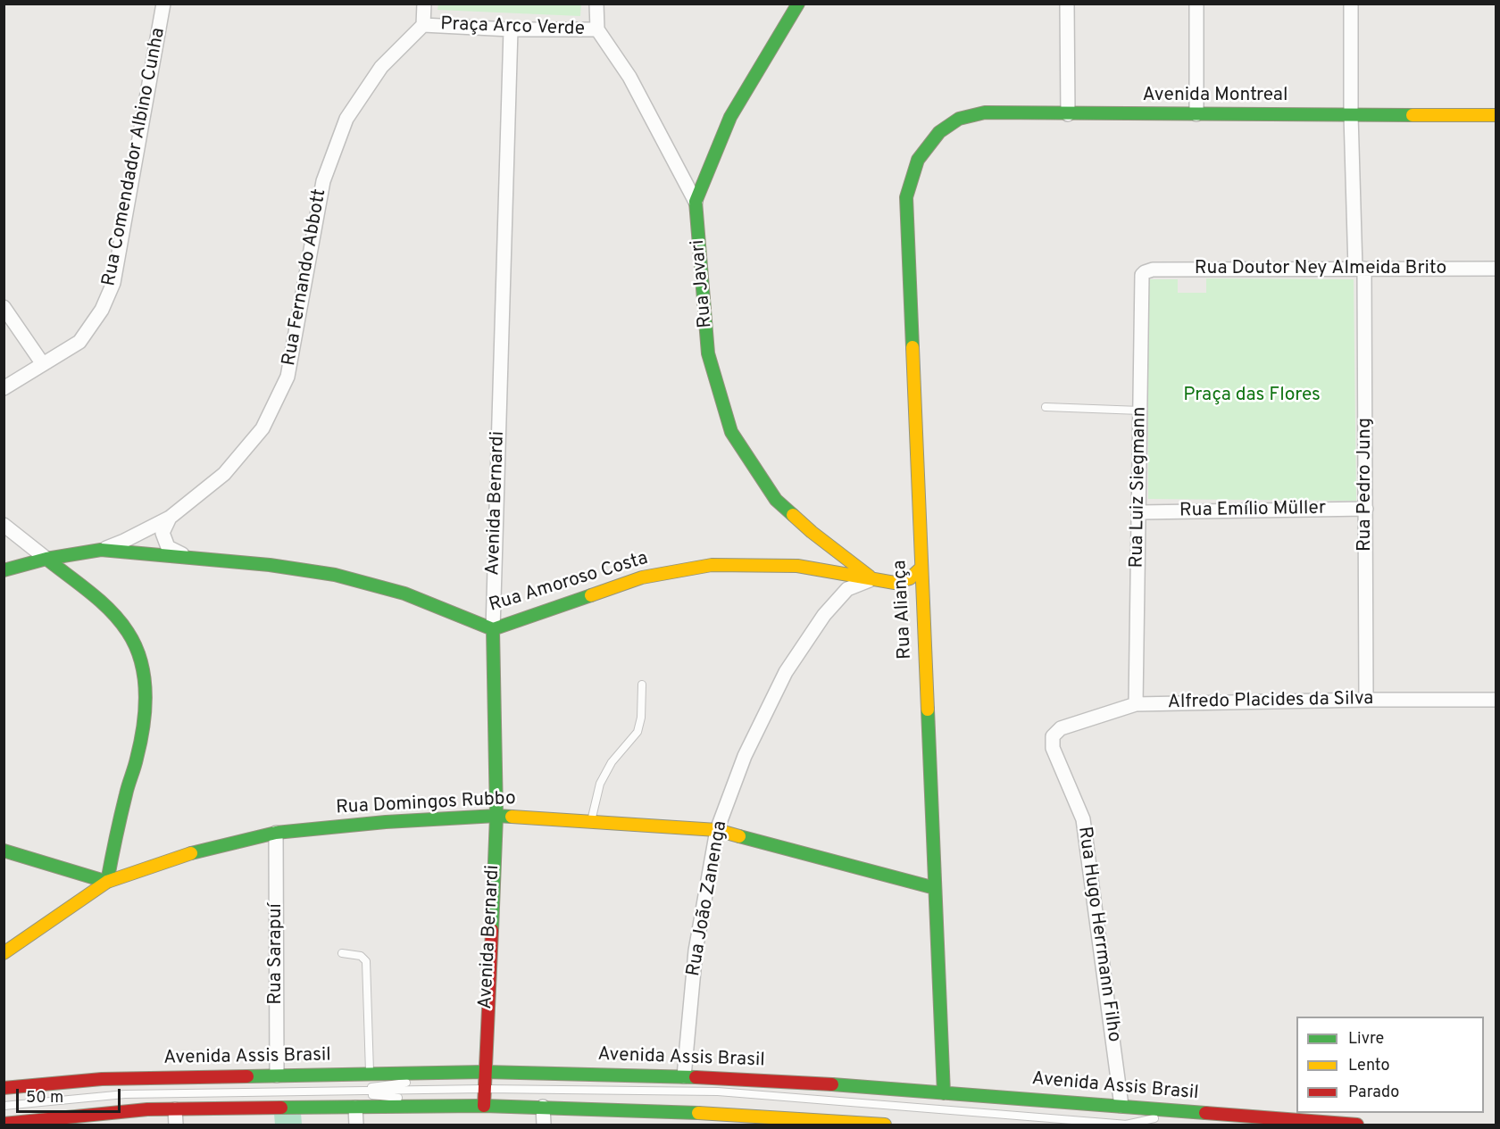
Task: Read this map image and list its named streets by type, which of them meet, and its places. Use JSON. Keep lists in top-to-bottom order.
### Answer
{
  "streets": {
    "street": [
      "Praça Arco Verde",
      "Avenida Montreal",
      "Rua Comendador Albino Cunha",
      "Rua Doutor Ney Almeida Brito",
      "Rua Fernando Abbott",
      "Rua Javari",
      "Rua Pedro Jung",
      "Rua Luiz Siegmann",
      "Avenida Bernardi",
      "Rua Emílio Müller",
      "Rua Amoroso Costa",
      "Rua Aliança",
      "Alfredo Placides da Silva",
      "Rua Domingos Rubbo",
      "Rua João Zanenga",
      "Rua Hugo Herrmann Filho",
      "Rua Sarapuí",
      "Avenida Assis Brasil"
    ]
  },
  "crossings": [
    ["Praça Arco Verde", "Rua Fernando Abbott"],
    ["Praça Arco Verde", "Rua Javari"],
    ["Praça Arco Verde", "Avenida Bernardi"],
    ["Avenida Montreal", "Rua Pedro Jung"],
    ["Avenida Montreal", "Rua Aliança"],
    ["Rua Doutor Ney Almeida Brito", "Rua Pedro Jung"],
    ["Rua Doutor Ney Almeida Brito", "Rua Luiz Siegmann"],
    ["Rua Fernando Abbott", "Rua Amoroso Costa"],
    ["Rua Javari", "Rua Amoroso Costa"],
    ["Rua Javari", "Rua João Zanenga"],
    ["Rua Pedro Jung", "Rua Emílio Müller"],
    ["Rua Pedro Jung", "Alfredo Placides da Silva"],
    ["Rua Luiz Siegmann", "Rua Emílio Müller"],
    ["Rua Luiz Siegmann", "Alfredo Placides da Silva"],
    ["Avenida Bernardi", "Rua Amoroso Costa"],
    ["Avenida Bernardi", "Rua Domingos Rubbo"],
    ["Avenida Bernardi", "Avenida Assis Brasil"],
    ["Rua Amoroso Costa", "Rua Aliança"],
    ["Rua Amoroso Costa", "Rua João Zanenga"],
    ["Rua Aliança", "Rua Domingos Rubbo"],
    ["Rua Aliança", "Avenida Assis Brasil"],
    ["Alfredo Placides da Silva", "Rua Hugo Herrmann Filho"],
    ["Rua Domingos Rubbo", "Rua João Zanenga"],
    ["Rua Domingos Rubbo", "Rua Sarapuí"],
    ["Rua João Zanenga", "Avenida Assis Brasil"],
    ["Rua Hugo Herrmann Filho", "Avenida Assis Brasil"],
    ["Rua Sarapuí", "Avenida Assis Brasil"]
  ],
  "parks": ["Praça das Flores"],
  "legend": ["Livre", "Lento", "Parado"],
  "scale_bar": "50 m"
}
